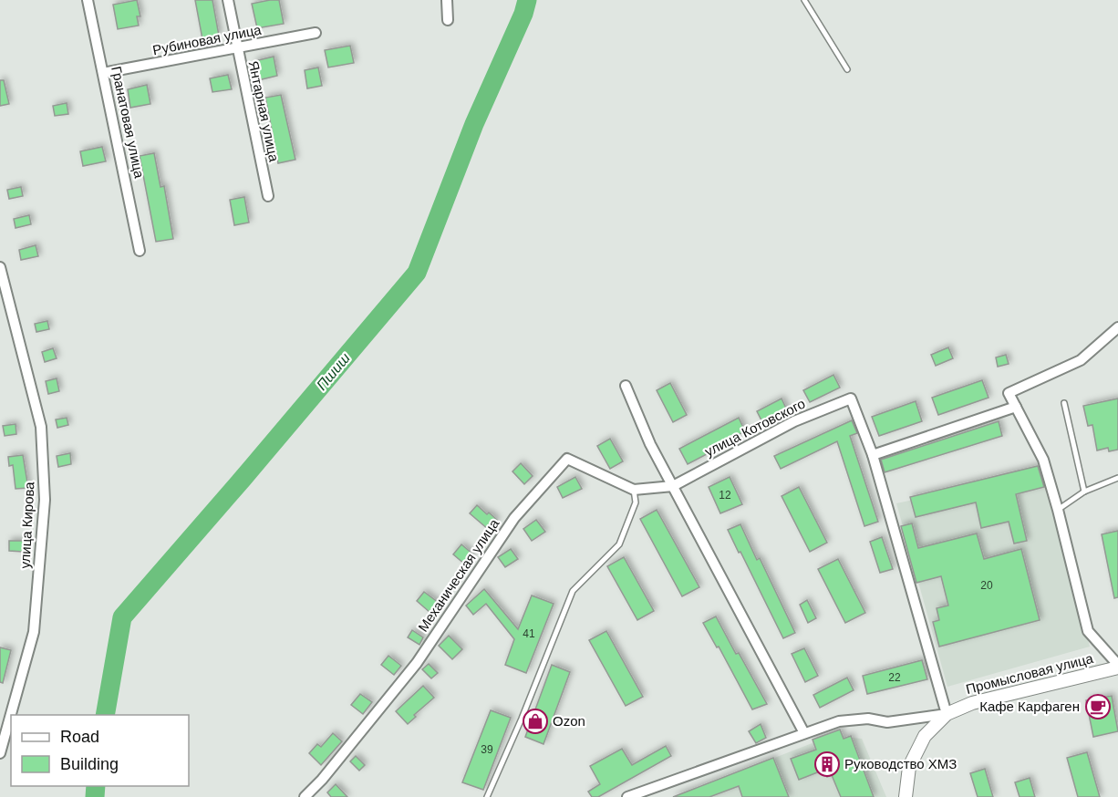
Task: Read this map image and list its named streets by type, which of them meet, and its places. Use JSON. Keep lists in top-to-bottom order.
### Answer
{
  "streets": {
    "main road": ["Промысловая улица"],
    "street": [
      "Рубиновая улица",
      "Янтарная улица",
      "Гранатовая улица",
      "улица Котовского",
      "улица Кирова",
      "Механическая улица"
    ]
  },
  "crossings": [
    ["Рубиновая улица", "Янтарная улица"],
    ["Рубиновая улица", "Гранатовая улица"]
  ],
  "water": ["Пшиш"],
  "places": {
    "cafe": ["Кафе Карфаген"],
    "shop": ["Ozon"],
    "building": ["Руководство ХМЗ"]
  },
  "house_numbers": [
    "12",
    "20",
    "41",
    "22",
    "39"
  ],
  "legend": ["Road", "Building"]
}
